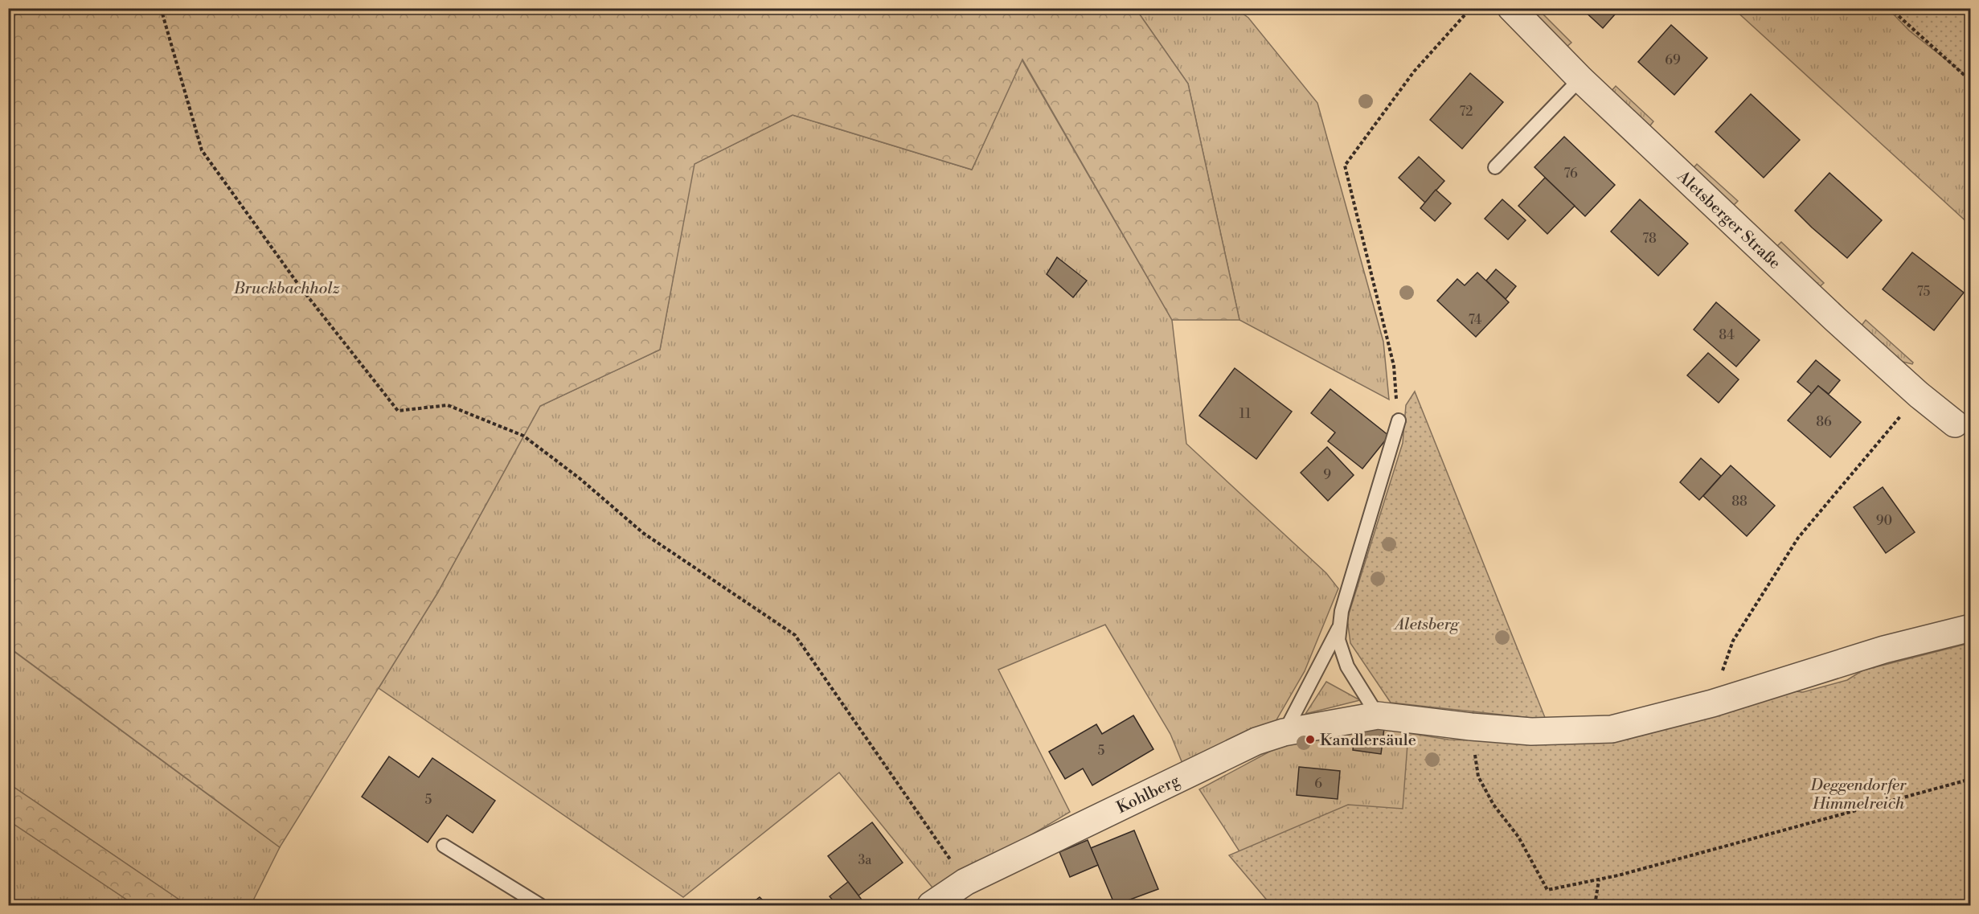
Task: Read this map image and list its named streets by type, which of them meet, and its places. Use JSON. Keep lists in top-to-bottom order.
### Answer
{
  "streets": {
    "street": ["Aletsberger Straße", "Kohlberg"]
  },
  "parks": ["Bruckbachholz", "Aletsberg", "Deggendorfer Himmelreich"],
  "places": ["Kandlersäule"],
  "house_numbers": [
    "69",
    "72",
    "76",
    "78",
    "75",
    "74",
    "84",
    "11",
    "86",
    "9",
    "88",
    "90",
    "5",
    "6",
    "5",
    "3a"
  ]
}
